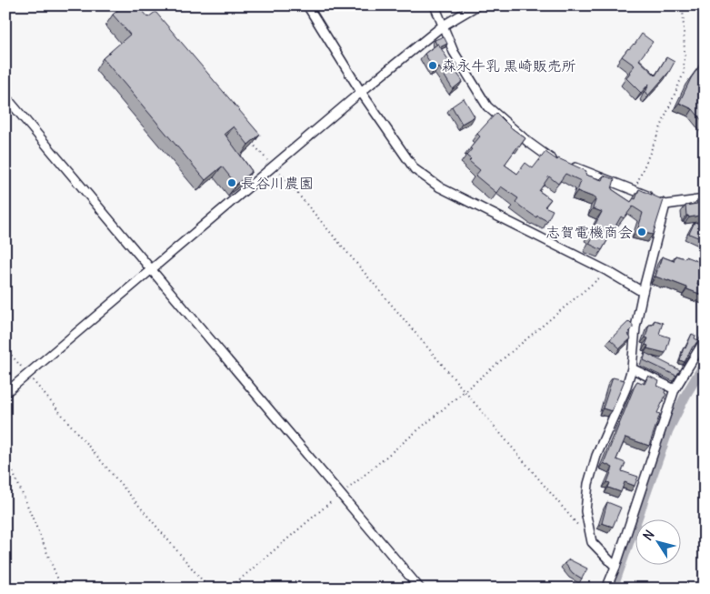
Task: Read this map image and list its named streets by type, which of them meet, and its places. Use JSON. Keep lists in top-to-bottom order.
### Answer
{
  "places": ["森永牛乳 黒崎販売所", "長谷川農園", "志賀電機商会"],
  "north": "top left"
}
